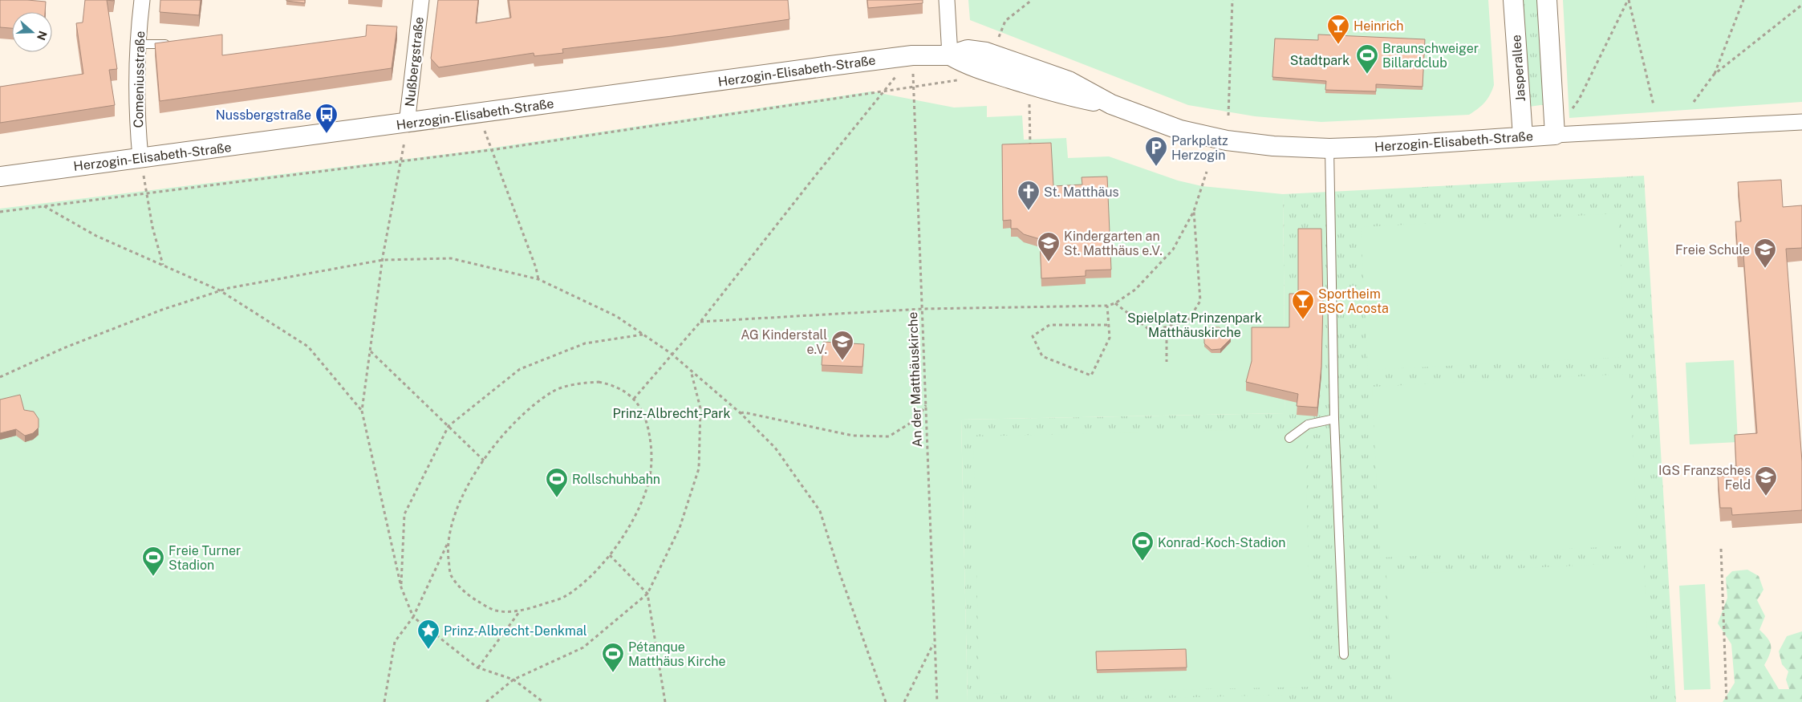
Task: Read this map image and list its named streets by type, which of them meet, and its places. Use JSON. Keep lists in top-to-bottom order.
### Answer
{
  "streets": {
    "street": [
      "Nußbergstraße",
      "Jasperallee",
      "Herzogin-Elisabeth-Straße",
      "Comeniusstraße"
    ],
    "path": ["An der Matthäuskirche"]
  },
  "crossings": [
    ["Nußbergstraße", "Herzogin-Elisabeth-Straße"],
    ["Jasperallee", "Herzogin-Elisabeth-Straße"],
    ["Herzogin-Elisabeth-Straße", "Comeniusstraße"],
    ["Herzogin-Elisabeth-Straße", "An der Matthäuskirche"]
  ],
  "parks": ["Stadtpark", "Spielplatz Prinzenpark Matthäuskirche", "Prinz-Albrecht-Park"],
  "places": {
    "bar": ["Heinrich", "Sportheim BSC Acosta"],
    "sports": [
      "Braunschweiger Billardclub",
      "Rollschuhbahn",
      "Konrad-Koch-Stadion",
      "Freie Turner Stadion",
      "Pétanque Matthäus Kirche"
    ],
    "bus stop": ["Nussbergstraße"],
    "parking": ["Parkplatz Herzogin"],
    "church": ["St. Matthäus"],
    "school or university": [
      "Kindergarten an St. Matthäus e.V.",
      "Freie Schule",
      "AG Kinderstall e.V.",
      "IGS Franzsches Feld"
    ],
    "place": ["Prinz-Albrecht-Denkmal"]
  },
  "north": "right"
}
